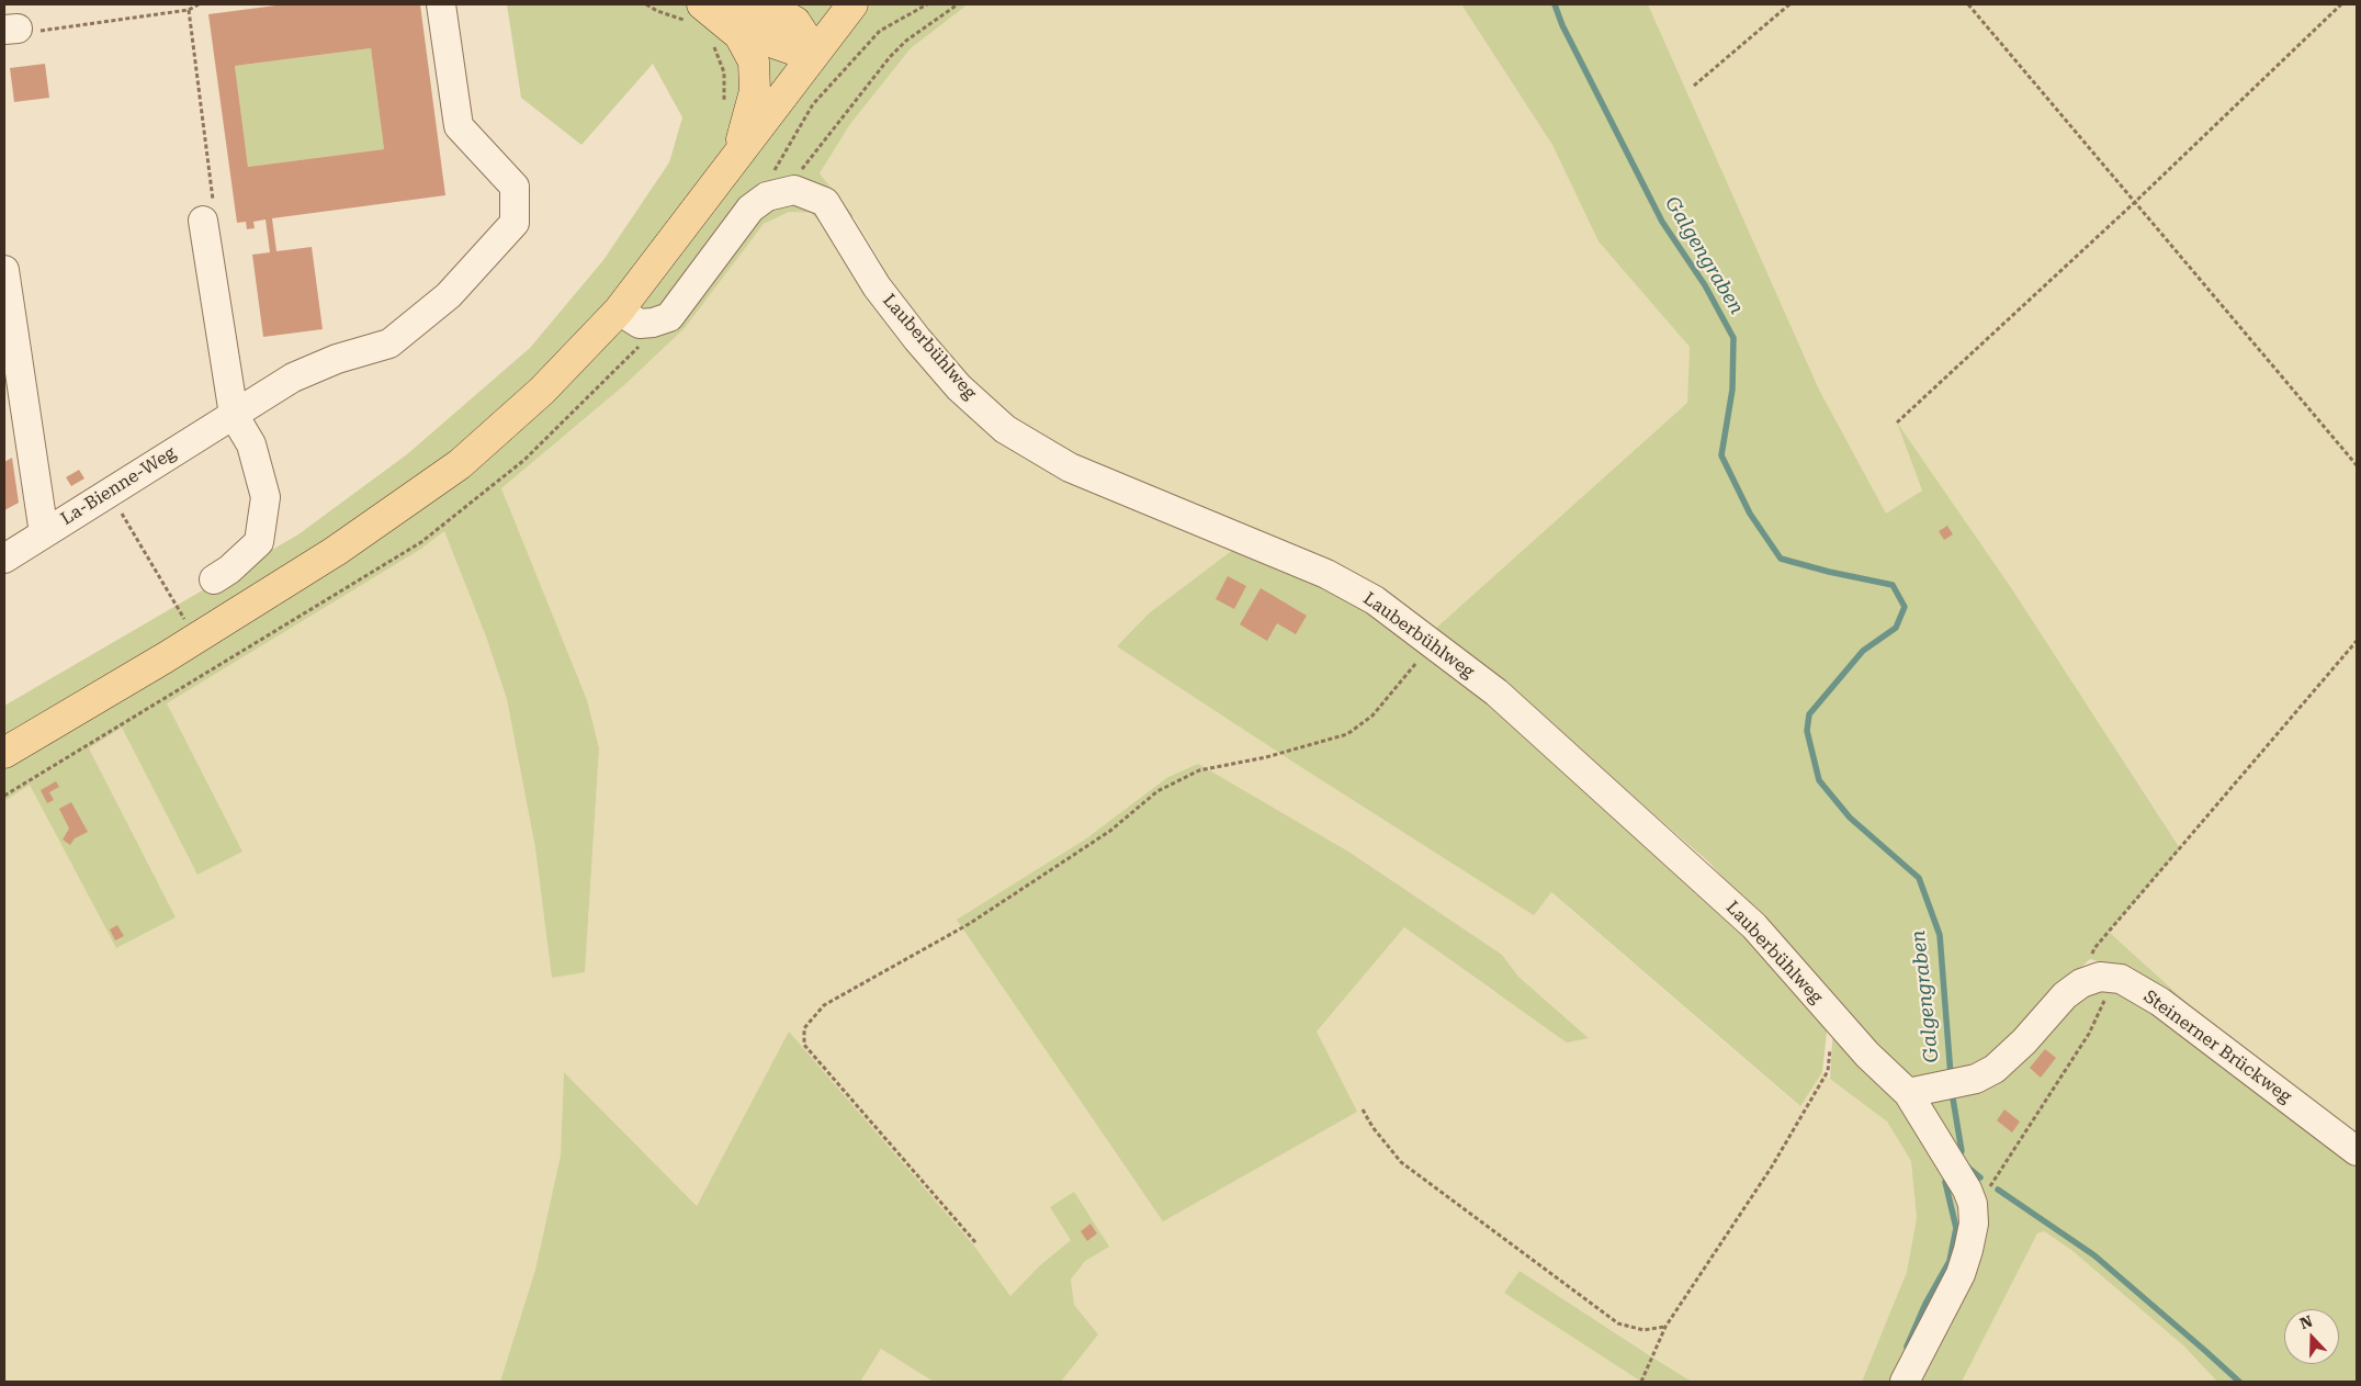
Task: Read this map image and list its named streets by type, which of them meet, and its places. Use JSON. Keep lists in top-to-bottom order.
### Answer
{
  "streets": {
    "street": ["Lauberbühlweg", "La-Bienne-Weg", "Steinerner Brückweg"]
  },
  "water": ["Galgengraben"],
  "north": "top"
}
